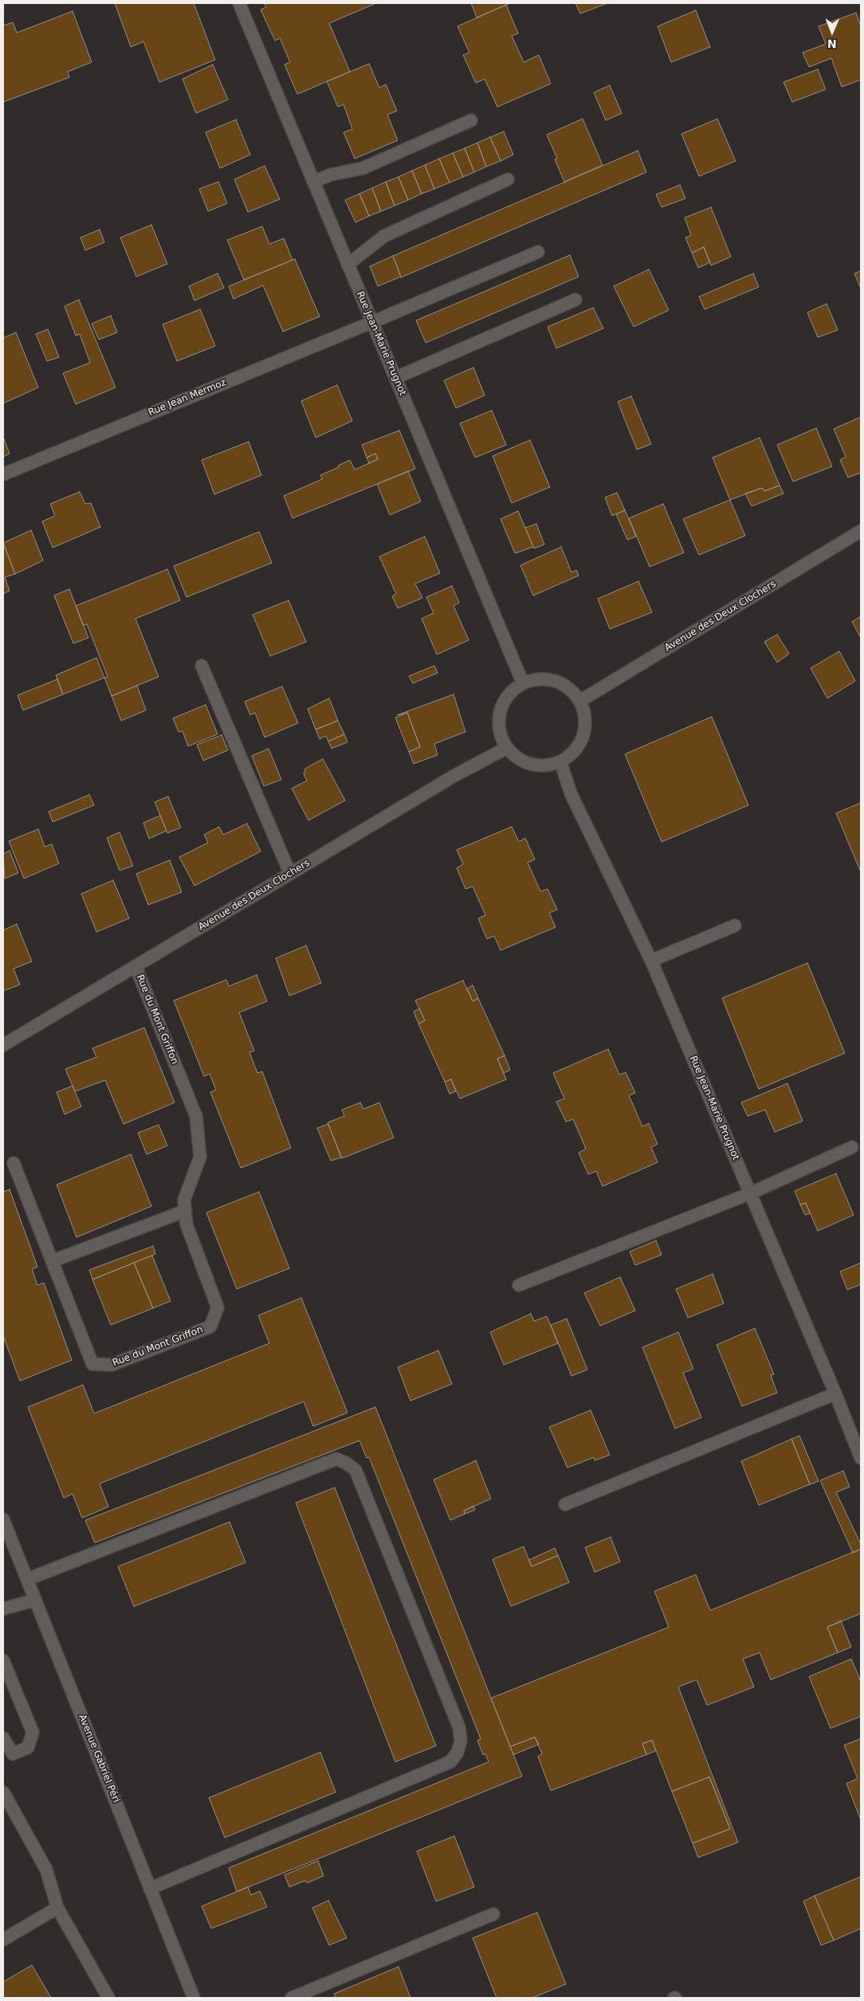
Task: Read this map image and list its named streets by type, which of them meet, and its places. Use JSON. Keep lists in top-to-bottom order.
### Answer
{
  "streets": {
    "street": [
      "Rue Jean-Marie Prugnot",
      "Rue Jean Mermoz",
      "Avenue des Deux Clochers",
      "Rue du Mont Griffon",
      "Avenue Gabriel Péri"
    ]
  },
  "crossings": [
    ["Rue Jean-Marie Prugnot", "Rue Jean Mermoz"],
    ["Rue Jean-Marie Prugnot", "Avenue des Deux Clochers"],
    ["Avenue des Deux Clochers", "Rue du Mont Griffon"]
  ],
  "north": "bottom"
}
